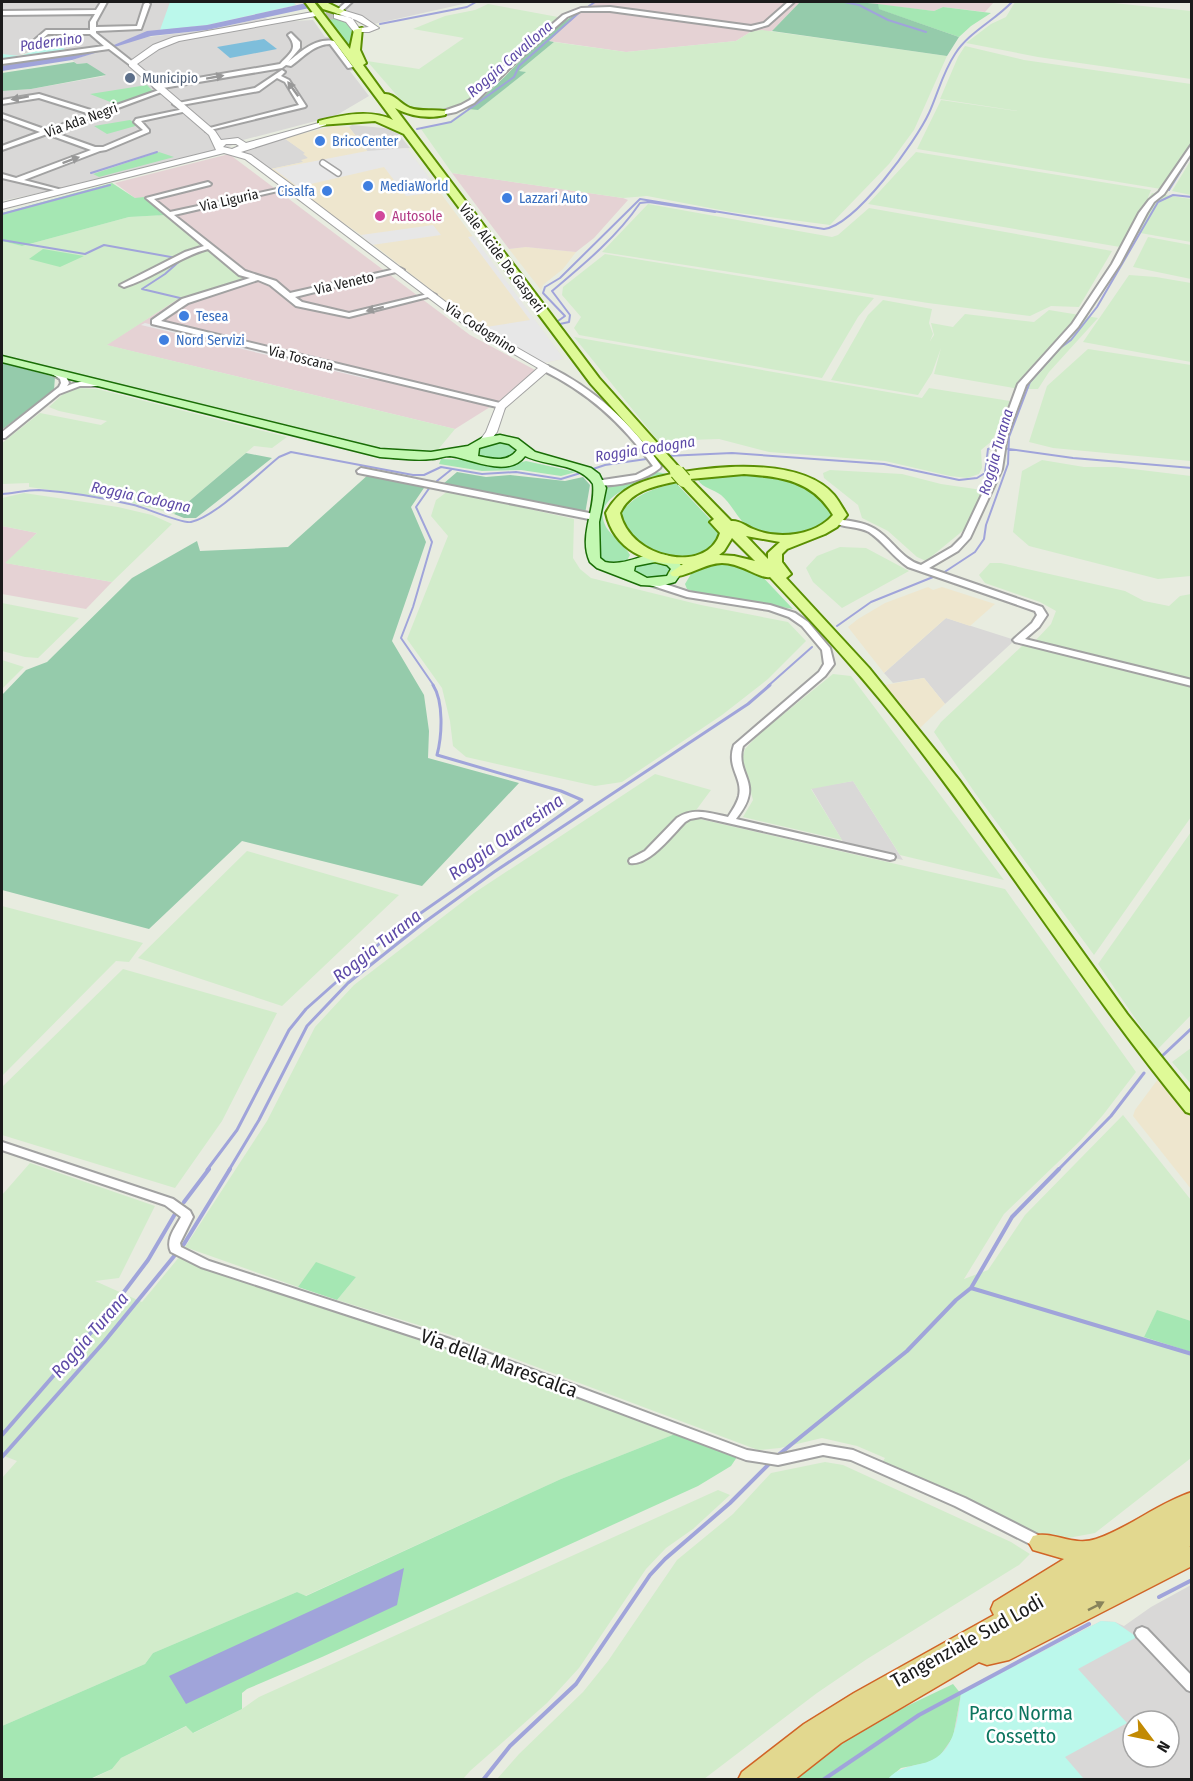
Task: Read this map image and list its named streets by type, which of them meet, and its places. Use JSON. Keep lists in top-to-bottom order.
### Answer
{
  "streets": {
    "highway": ["Tangenziale Sud Lodi"],
    "main road": ["Viale Alcide De Gasperi"],
    "street": [
      "Via Ada Negri",
      "Via Liguria",
      "Via Veneto",
      "Via Codognino",
      "Via Toscana",
      "Via della Marescalca"
    ]
  },
  "crossings": [
    ["Via Liguria", "Via Codognino"],
    ["Viale Alcide De Gasperi", "Via Codognino"],
    ["Via Veneto", "Via Codognino"]
  ],
  "water": [
    "Padernino",
    "Roggia Cavallona",
    "Roggia Codogna",
    "Roggia Turana",
    "Roggia Quaresima"
  ],
  "parks": ["Parco Norma Cossetto"],
  "places": [
    "Municipio",
    "BricoCenter",
    "MediaWorld",
    "Cisalfa",
    "Lazzari Auto",
    "Autosole",
    "Tesea",
    "Nord Servizi"
  ],
  "north": "bottom right"
}
